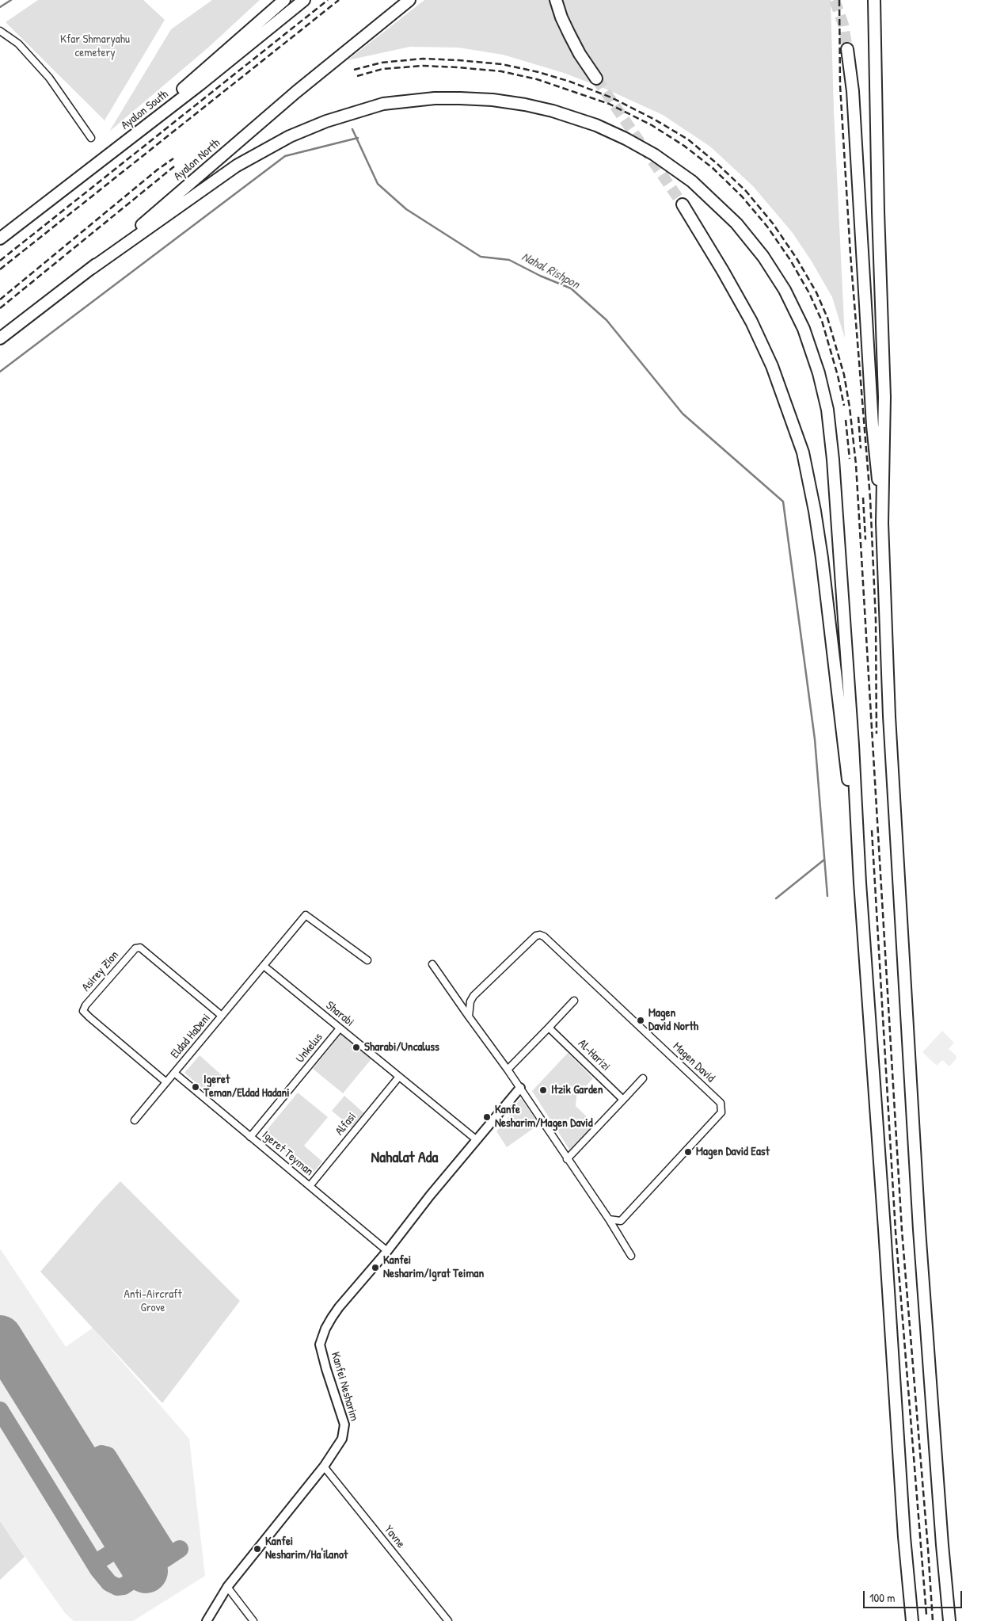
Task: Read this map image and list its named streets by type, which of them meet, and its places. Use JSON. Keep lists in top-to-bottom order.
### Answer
{
  "streets": {
    "highway": ["Ayalon South", "Ayalon North"],
    "street": [
      "Asirey Zion",
      "Sharabi",
      "Eldad HaDeni",
      "Unkelus",
      "Al-Harizi",
      "Magen David",
      "Alfasi",
      "Igeret Teyman",
      "Kanfei Nesharim",
      "Yavne"
    ]
  },
  "crossings": [
    ["Asirey Zion", "Eldad HaDeni"],
    ["Sharabi", "Eldad HaDeni"],
    ["Sharabi", "Unkelus"],
    ["Sharabi", "Alfasi"],
    ["Sharabi", "Kanfei Nesharim"],
    ["Eldad HaDeni", "Igeret Teyman"],
    ["Unkelus", "Igeret Teyman"],
    ["Alfasi", "Igeret Teyman"],
    ["Igeret Teyman", "Kanfei Nesharim"],
    ["Kanfei Nesharim", "Yavne"]
  ],
  "districts": ["Nahalat Ada"],
  "water": ["Nahal Rishpon"],
  "parks": ["Kfar Shmaryahu cemetery", "Anti-Aircraft Grove"],
  "places": [
    "Magen David North",
    "Sharabi/Uncaluss",
    "Igeret Teman/Eldad Hadani",
    "Itzik Garden",
    "Kanfe Nesharim/Magen David",
    "Magen David East",
    "Kanfei Nesharim/Igrat Teiman",
    "Kanfei Nesharim/Ha'ilanot"
  ],
  "scale_bar": "100 m"
}
